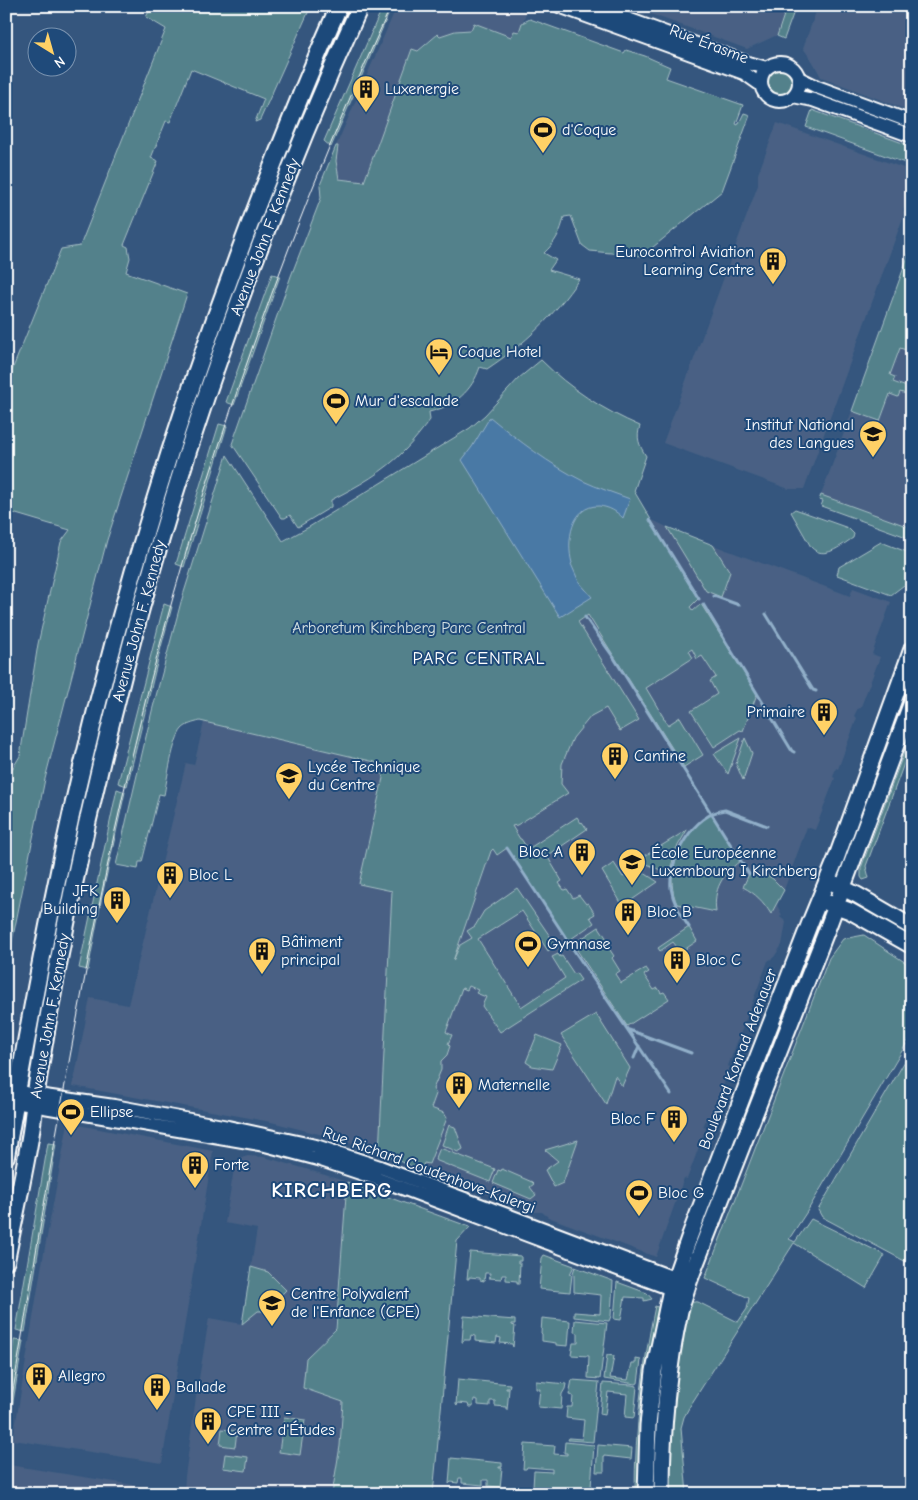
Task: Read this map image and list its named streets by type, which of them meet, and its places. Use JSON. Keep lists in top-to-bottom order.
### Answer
{
  "streets": {
    "main road": ["Avenue John F. Kennedy", "Boulevard Konrad Adenauer"],
    "street": ["Rue Érasme", "Rue Richard Coudenhove-Kalergi"]
  },
  "crossings": [
    ["Avenue John F. Kennedy", "Rue Richard Coudenhove-Kalergi"],
    ["Boulevard Konrad Adenauer", "Rue Richard Coudenhove-Kalergi"]
  ],
  "districts": ["PARC CENTRAL", "KIRCHBERG"],
  "parks": ["Arboretum Kirchberg Parc Central"],
  "places": {
    "building": [
      "Luxenergie",
      "Eurocontrol Aviation Learning Centre",
      "Primaire",
      "Cantine",
      "Bloc A",
      "Bloc L",
      "JFK Building",
      "Bloc B",
      "Bâtiment principal",
      "Bloc C",
      "Maternelle",
      "Bloc F",
      "Forte",
      "Allegro",
      "Ballade",
      "CPE III - Centre d'Études"
    ],
    "sports": [
      "d'Coque",
      "Mur d'escalade",
      "Gymnase",
      "Ellipse",
      "Bloc G"
    ],
    "hotel": ["Coque Hotel"],
    "school or university": [
      "Institut National des Langues",
      "Lycée Technique du Centre",
      "École Européenne Luxembourg I Kirchberg",
      "Centre Polyvalent de l'Enfance (CPE)"
    ]
  },
  "north": "bottom right"
}
